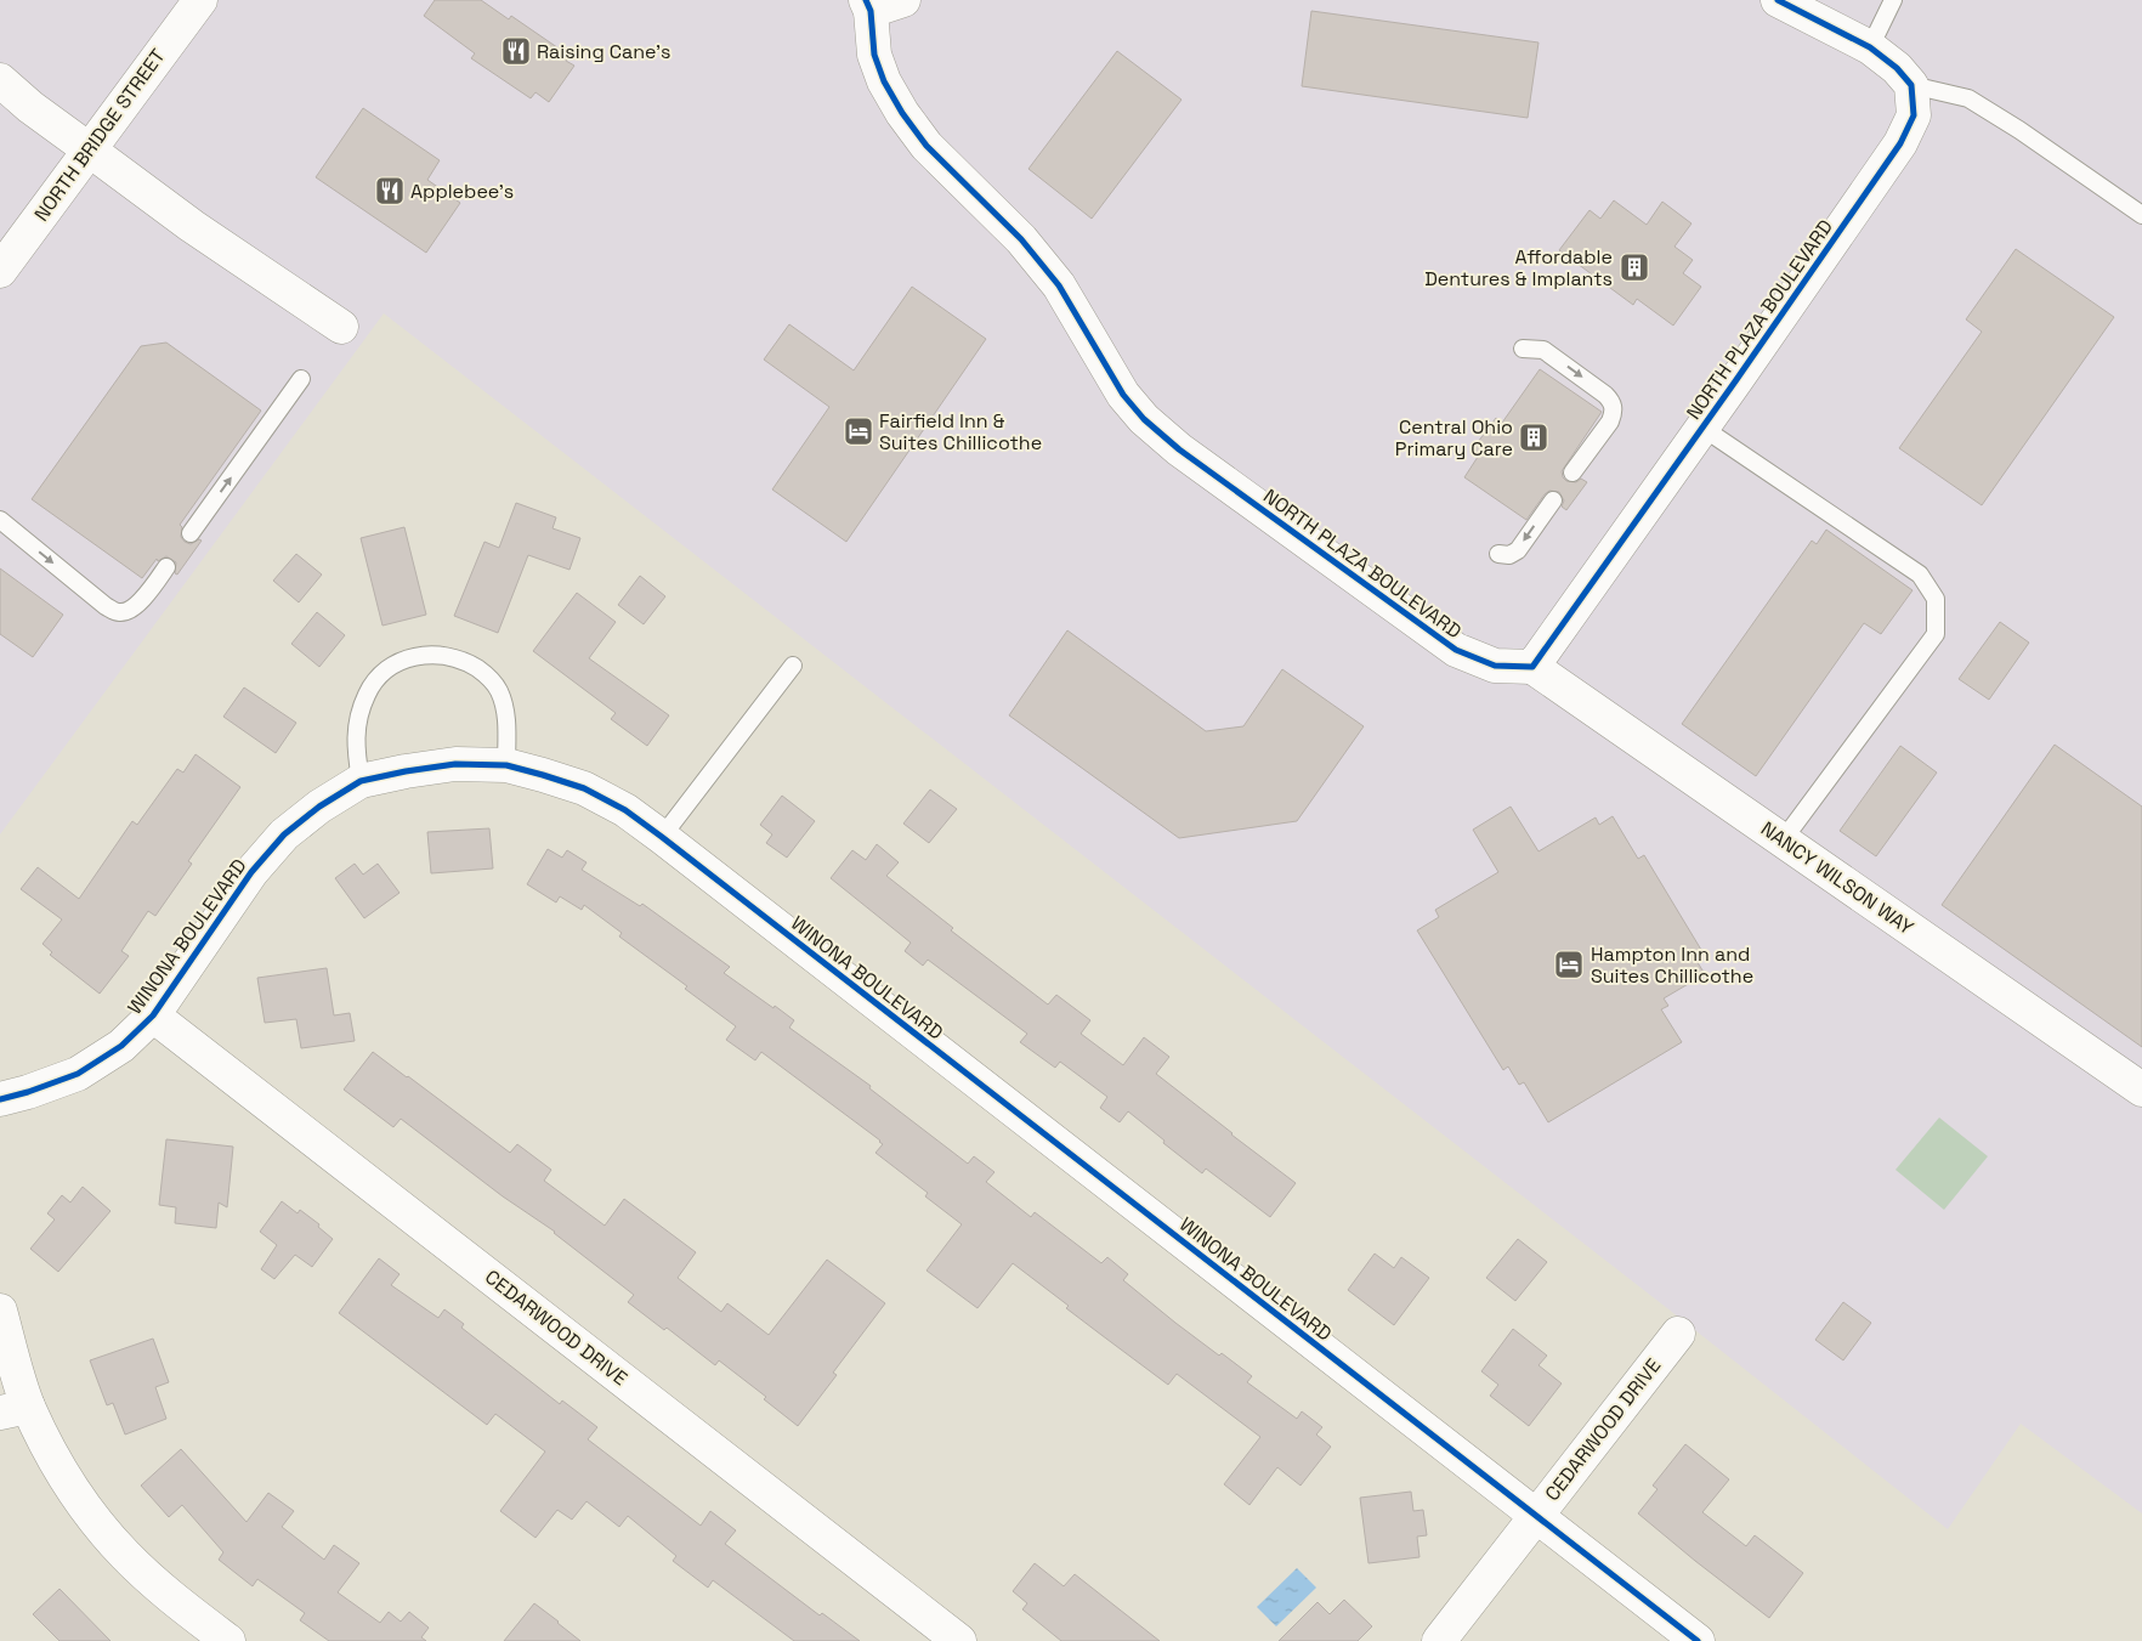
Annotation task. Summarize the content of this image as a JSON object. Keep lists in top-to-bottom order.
{
  "streets": {
    "street": [
      "NORTH BRIDGE STREET",
      "NORTH PLAZA BOULEVARD",
      "NANCY WILSON WAY",
      "WINONA BOULEVARD",
      "CEDARWOOD DRIVE"
    ]
  },
  "crossings": [
    ["NORTH PLAZA BOULEVARD", "NANCY WILSON WAY"],
    ["WINONA BOULEVARD", "CEDARWOOD DRIVE"]
  ],
  "places": {
    "restaurant": ["Raising Cane's", "Applebee's"],
    "building": ["Affordable Dentures & Implants", "Central Ohio Primary Care"],
    "hotel": ["Fairfield Inn & Suites Chillicothe", "Hampton Inn and Suites Chillicothe"]
  }
}
